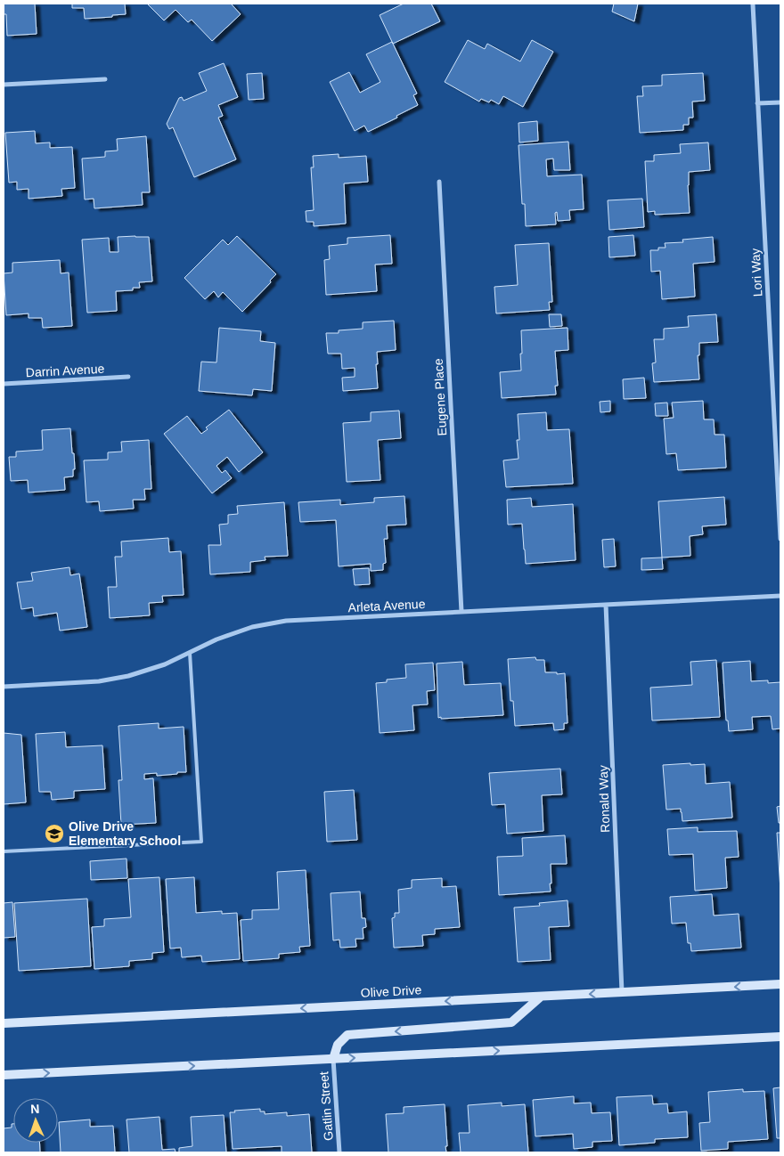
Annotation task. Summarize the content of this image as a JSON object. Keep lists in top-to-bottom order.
{
  "streets": {
    "main road": ["Olive Drive"],
    "street": [
      "Lori Way",
      "Darrin Avenue",
      "Eugene Place",
      "Arleta Avenue",
      "Ronald Way",
      "Gatlin Street"
    ]
  },
  "crossings": [
    ["Eugene Place", "Arleta Avenue"],
    ["Arleta Avenue", "Ronald Way"],
    ["Ronald Way", "Olive Drive"]
  ],
  "places": {
    "school or university": ["Olive Drive Elementary School"]
  },
  "north": "top"
}
